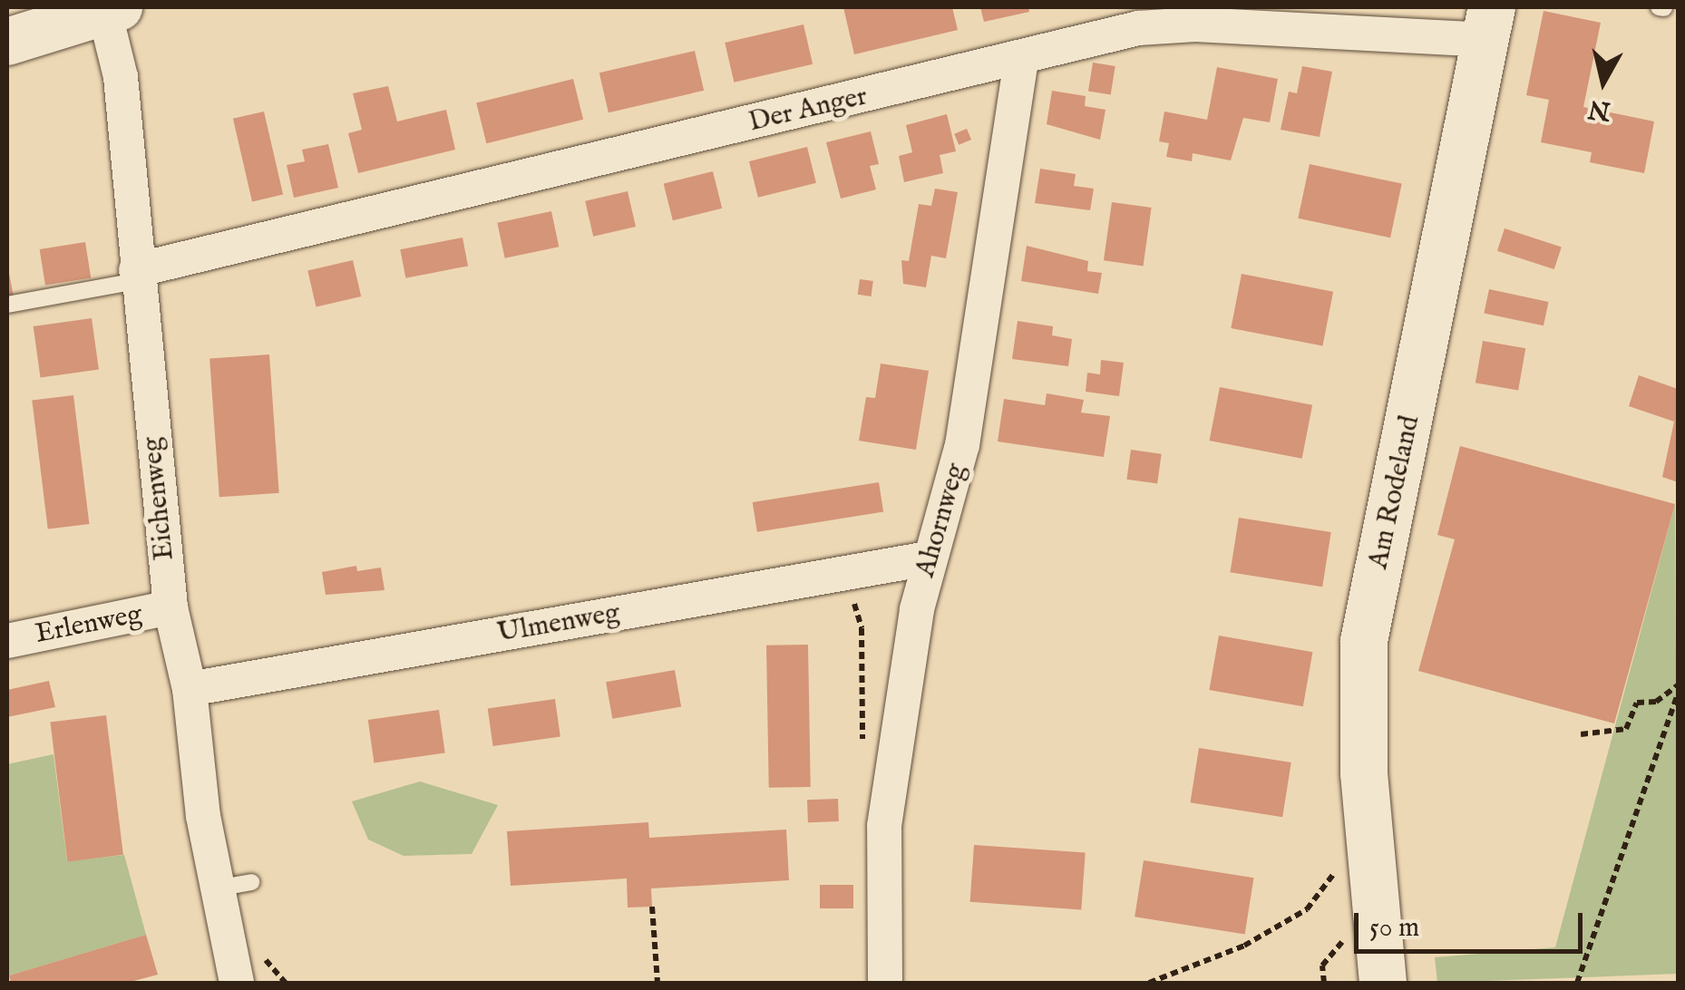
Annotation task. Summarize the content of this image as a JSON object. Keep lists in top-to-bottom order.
{
  "streets": {
    "street": [
      "Der Anger",
      "Am Rodeland",
      "Eichenweg",
      "Ahornweg",
      "Ulmenweg",
      "Erlenweg"
    ]
  },
  "crossings": [
    ["Der Anger", "Am Rodeland"],
    ["Der Anger", "Eichenweg"],
    ["Der Anger", "Ahornweg"],
    ["Eichenweg", "Ulmenweg"],
    ["Eichenweg", "Erlenweg"],
    ["Ahornweg", "Ulmenweg"]
  ],
  "scale_bar": "50 m",
  "north": "bottom"
}
